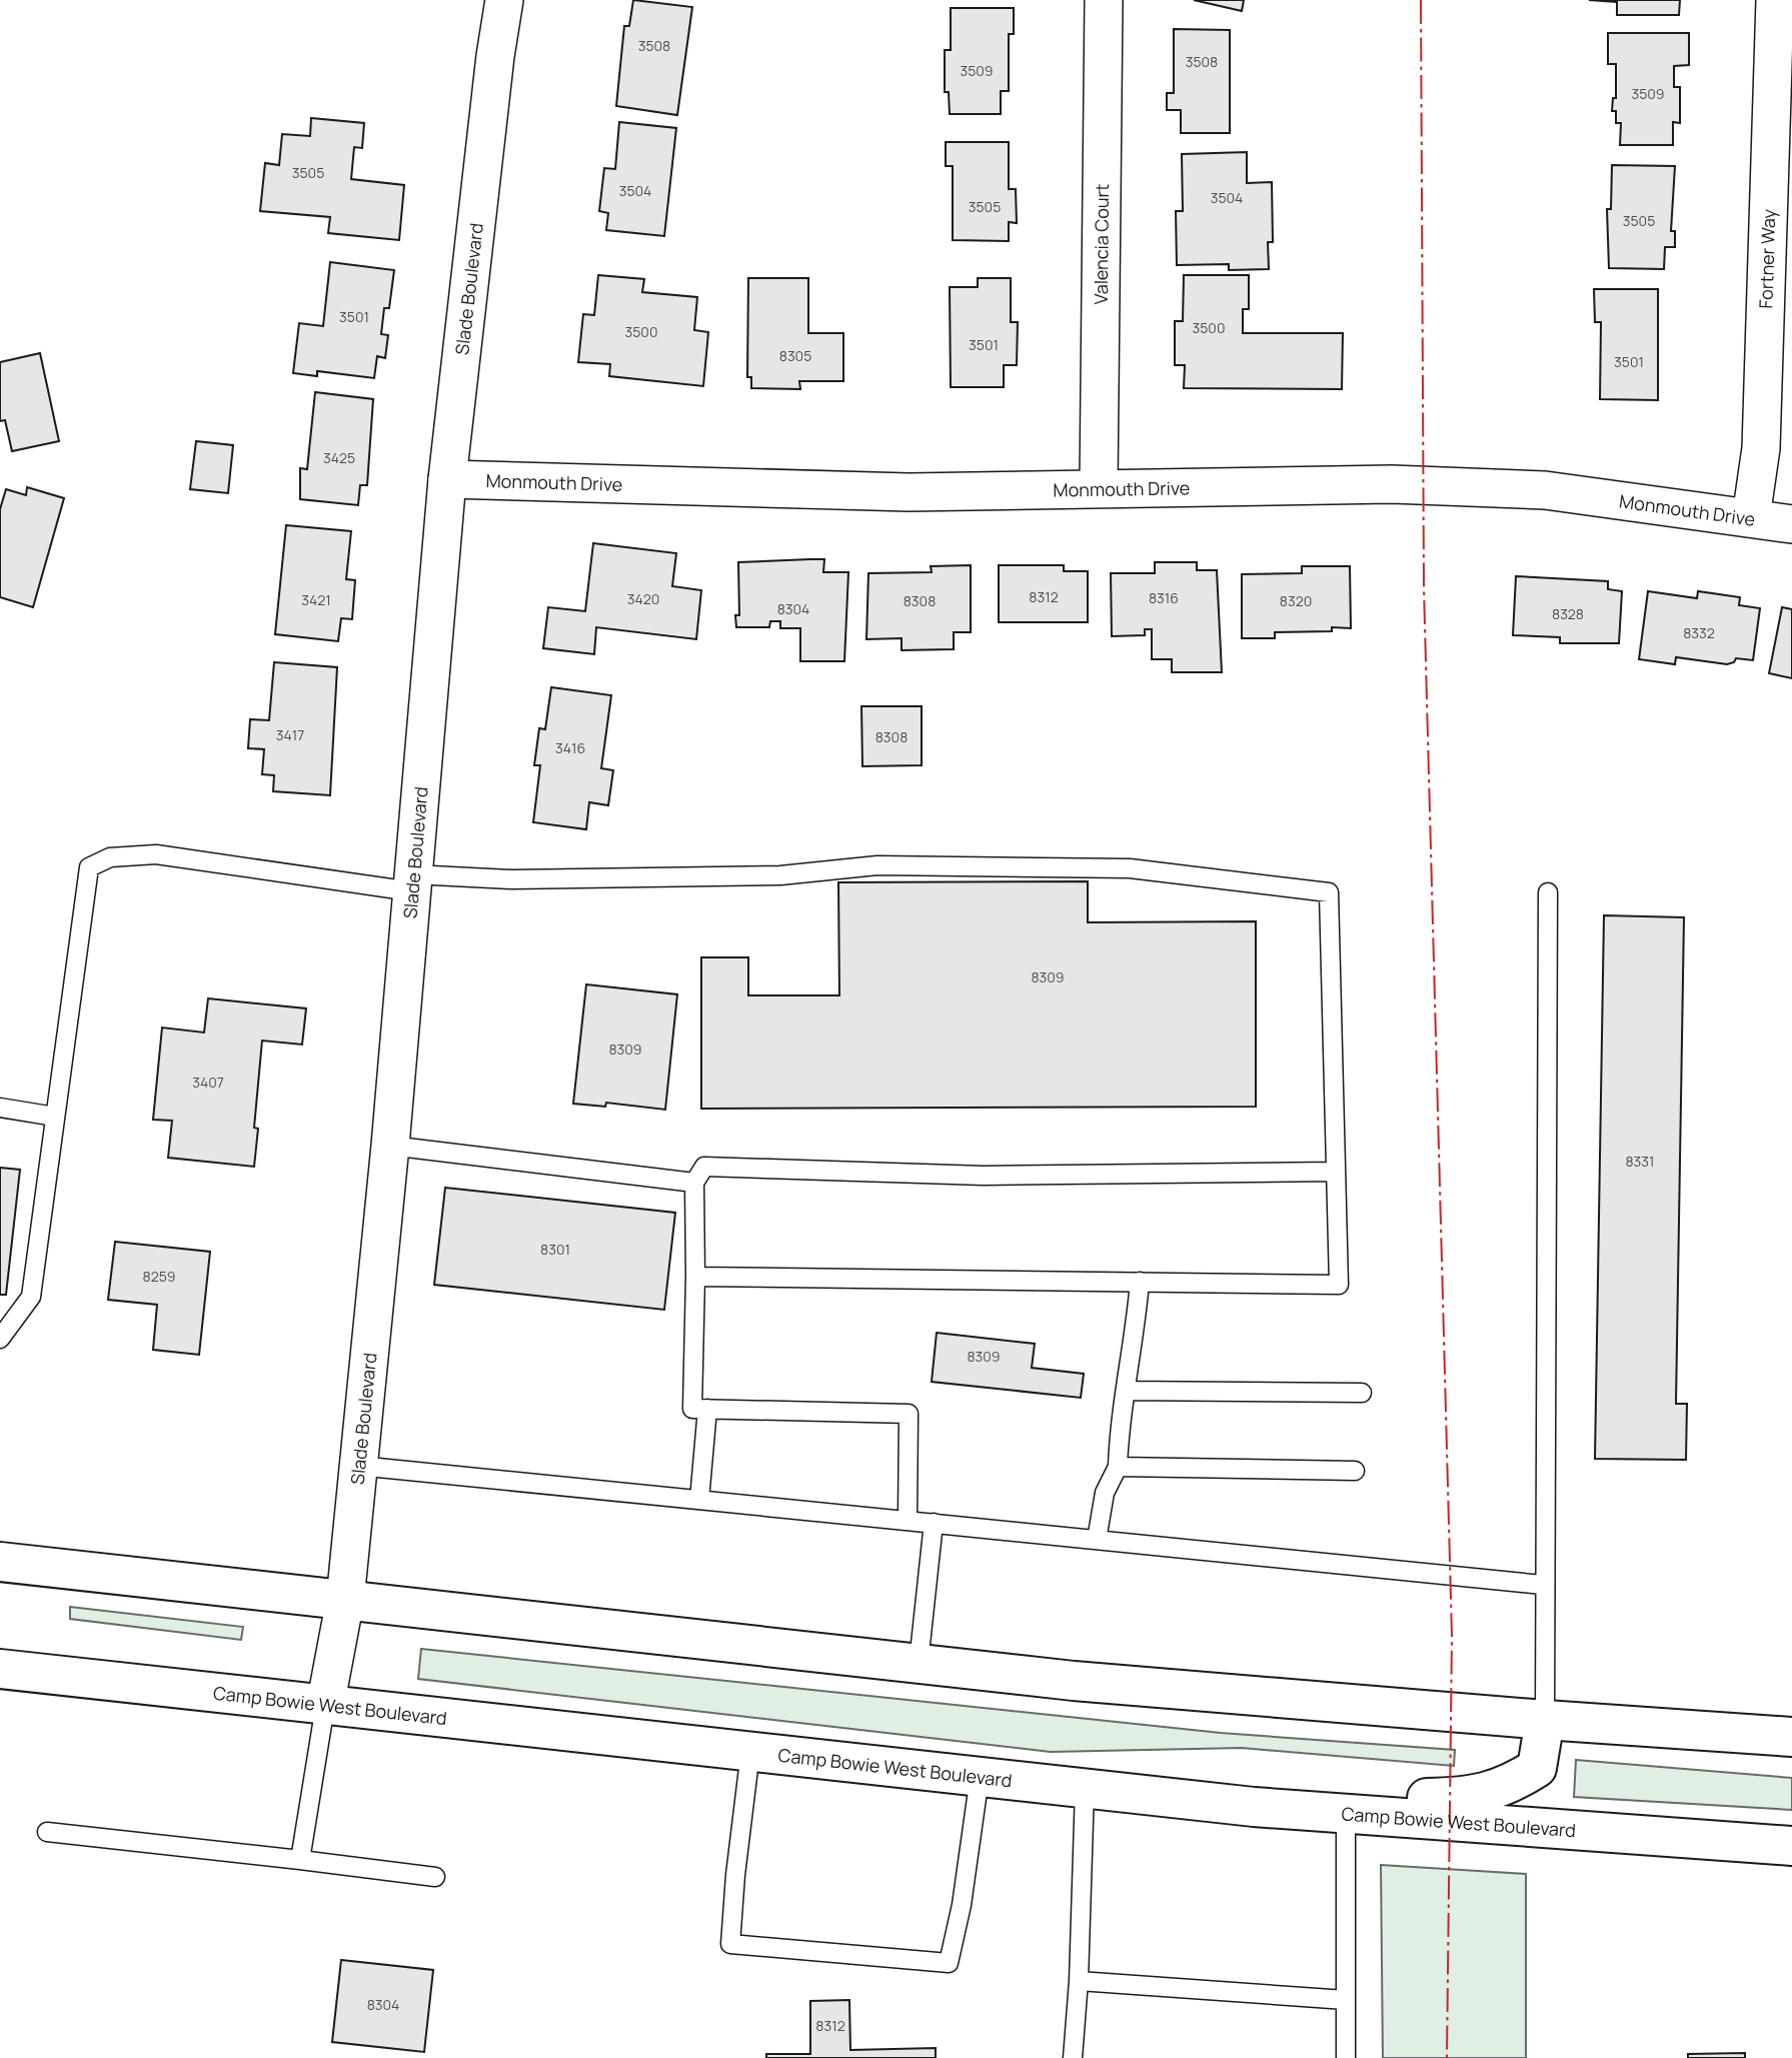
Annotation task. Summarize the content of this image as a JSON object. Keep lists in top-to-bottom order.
{
  "streets": {
    "main road": ["Camp Bowie West Boulevard"],
    "street": [
      "Valencia Court",
      "Fortner Way",
      "Slade Boulevard",
      "Monmouth Drive"
    ]
  },
  "crossings": [
    ["Valencia Court", "Monmouth Drive"],
    ["Fortner Way", "Monmouth Drive"],
    ["Slade Boulevard", "Monmouth Drive"],
    ["Slade Boulevard", "Camp Bowie West Boulevard"]
  ],
  "house_numbers": [
    "3508",
    "3508",
    "3509",
    "3509",
    "3505",
    "3504",
    "3504",
    "3505",
    "3505",
    "3501",
    "3500",
    "3500",
    "3501",
    "8305",
    "3501",
    "3425",
    "8312",
    "8316",
    "3420",
    "3421",
    "8308",
    "8320",
    "8304",
    "8328",
    "8332",
    "3417",
    "8308",
    "3416",
    "8309",
    "8309",
    "3407",
    "8331",
    "8301",
    "8259",
    "8309",
    "8304",
    "8312"
  ]
}
